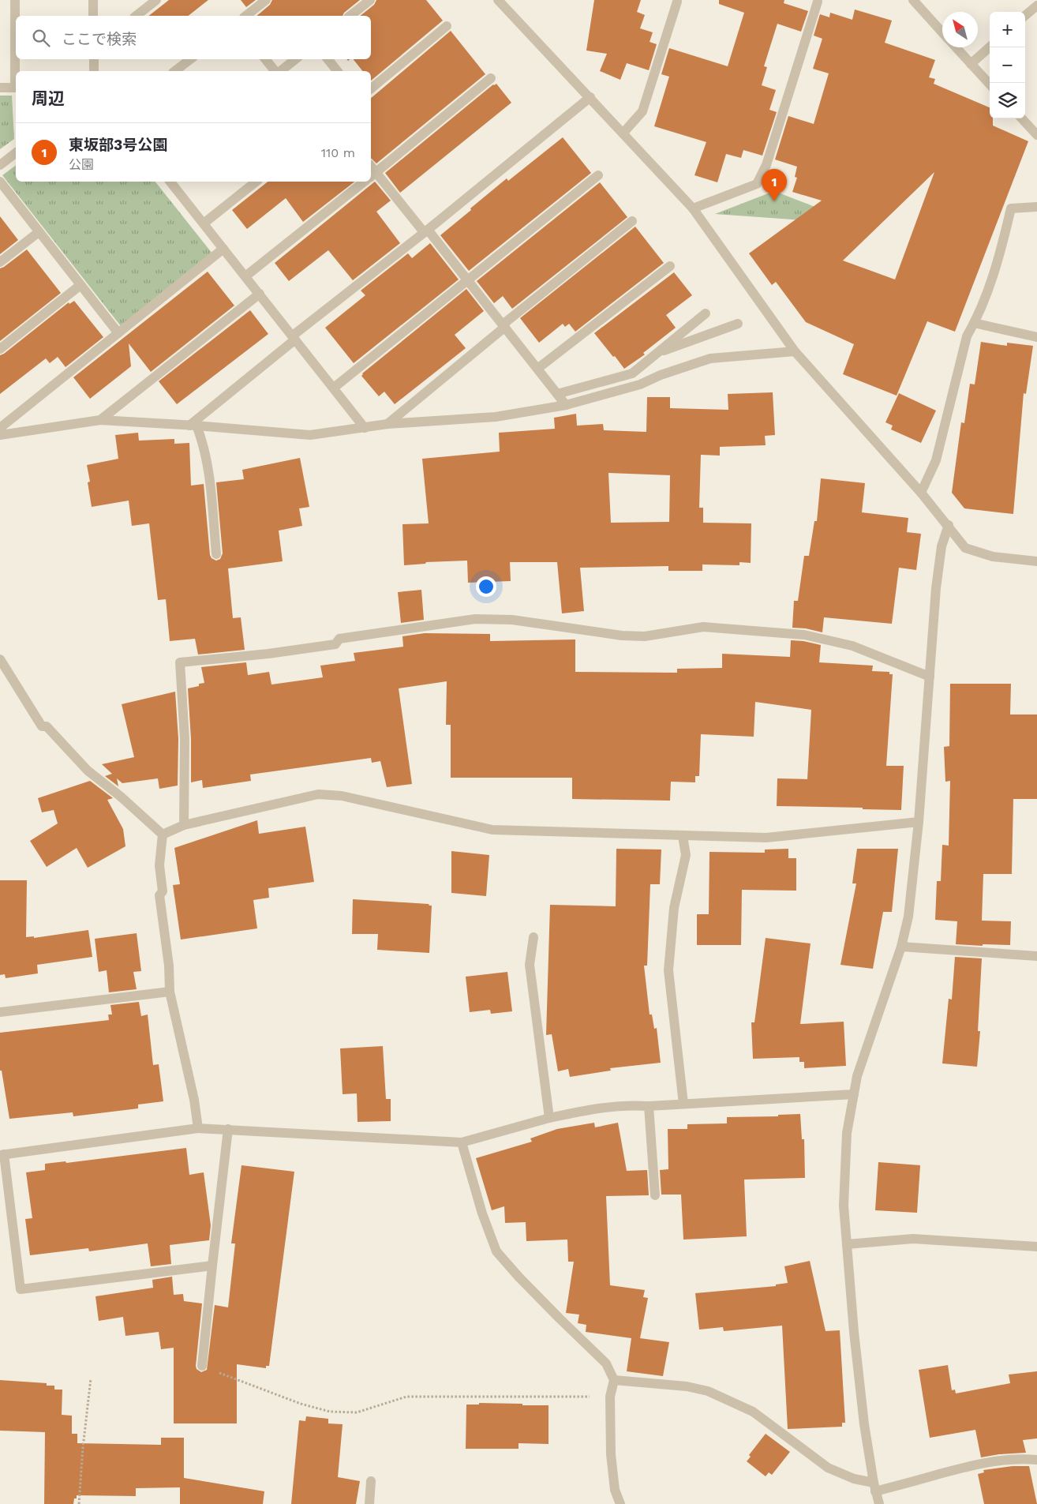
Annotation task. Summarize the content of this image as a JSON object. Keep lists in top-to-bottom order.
{
  "north": "top left",
  "page": {
    "map_buttons": ["+", "−"],
    "search": "ここで検索",
    "heading": "周辺",
    "list": [
      {
        "mark": "1",
        "name": "東坂部3号公園",
        "note": "公園",
        "value": "110 m"
      }
    ],
    "pins": "1"
  }
}
